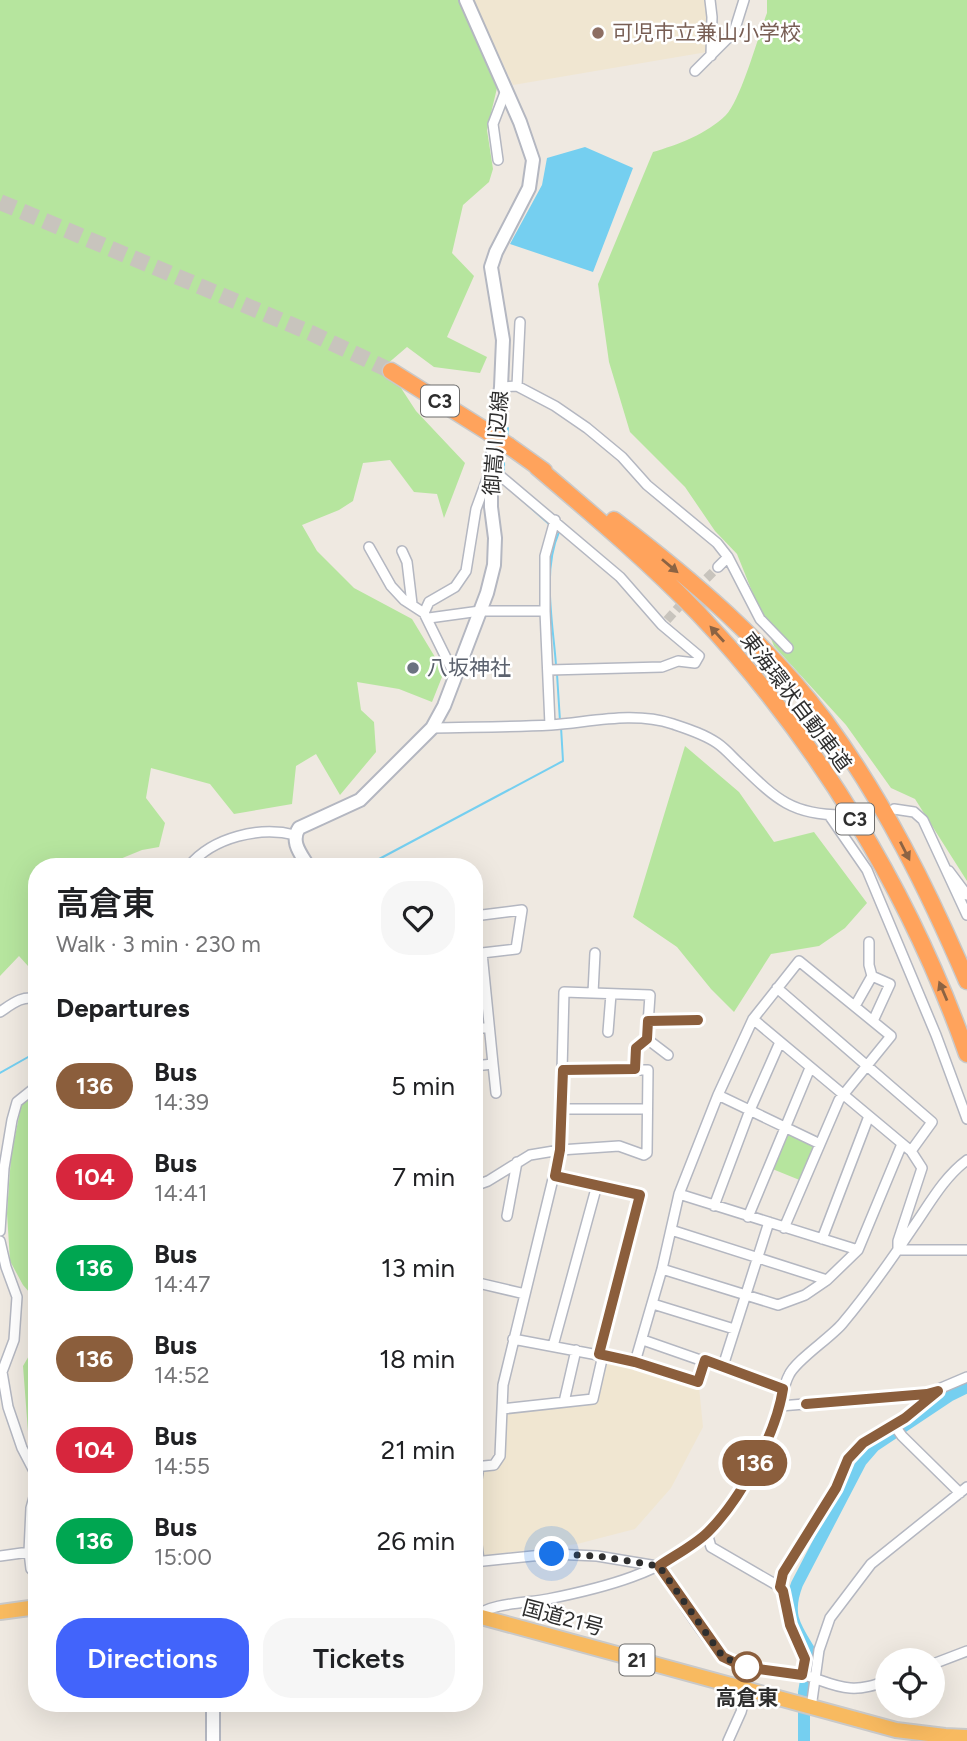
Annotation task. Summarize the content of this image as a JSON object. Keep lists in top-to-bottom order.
{
  "streets": {
    "highway": [
      "C3",
      "東海環状自動車道",
      "国道21号",
      "21"
    ],
    "main road": ["御嵩川辺線"]
  },
  "places": ["可児市立兼山小学校", "八坂神社", "高倉東"],
  "lines": ["bus line 136"],
  "page": {
    "on_map": "136",
    "heading": [
      ["高倉東", "Walk · 3 min · 230 m"],
      "Departures"
    ],
    "list": [
      {
        "mark": "136",
        "name": "Bus",
        "note": "14:39",
        "value": "5 min"
      },
      {
        "mark": "104",
        "name": "Bus",
        "note": "14:41",
        "value": "7 min"
      },
      {
        "mark": "136",
        "name": "Bus",
        "note": "14:47",
        "value": "13 min"
      },
      {
        "mark": "136",
        "name": "Bus",
        "note": "14:52",
        "value": "18 min"
      },
      {
        "mark": "104",
        "name": "Bus",
        "note": "14:55",
        "value": "21 min"
      },
      {
        "mark": "136",
        "name": "Bus",
        "note": "15:00",
        "value": "26 min"
      }
    ],
    "buttons": ["Directions", "Tickets"]
  }
}
